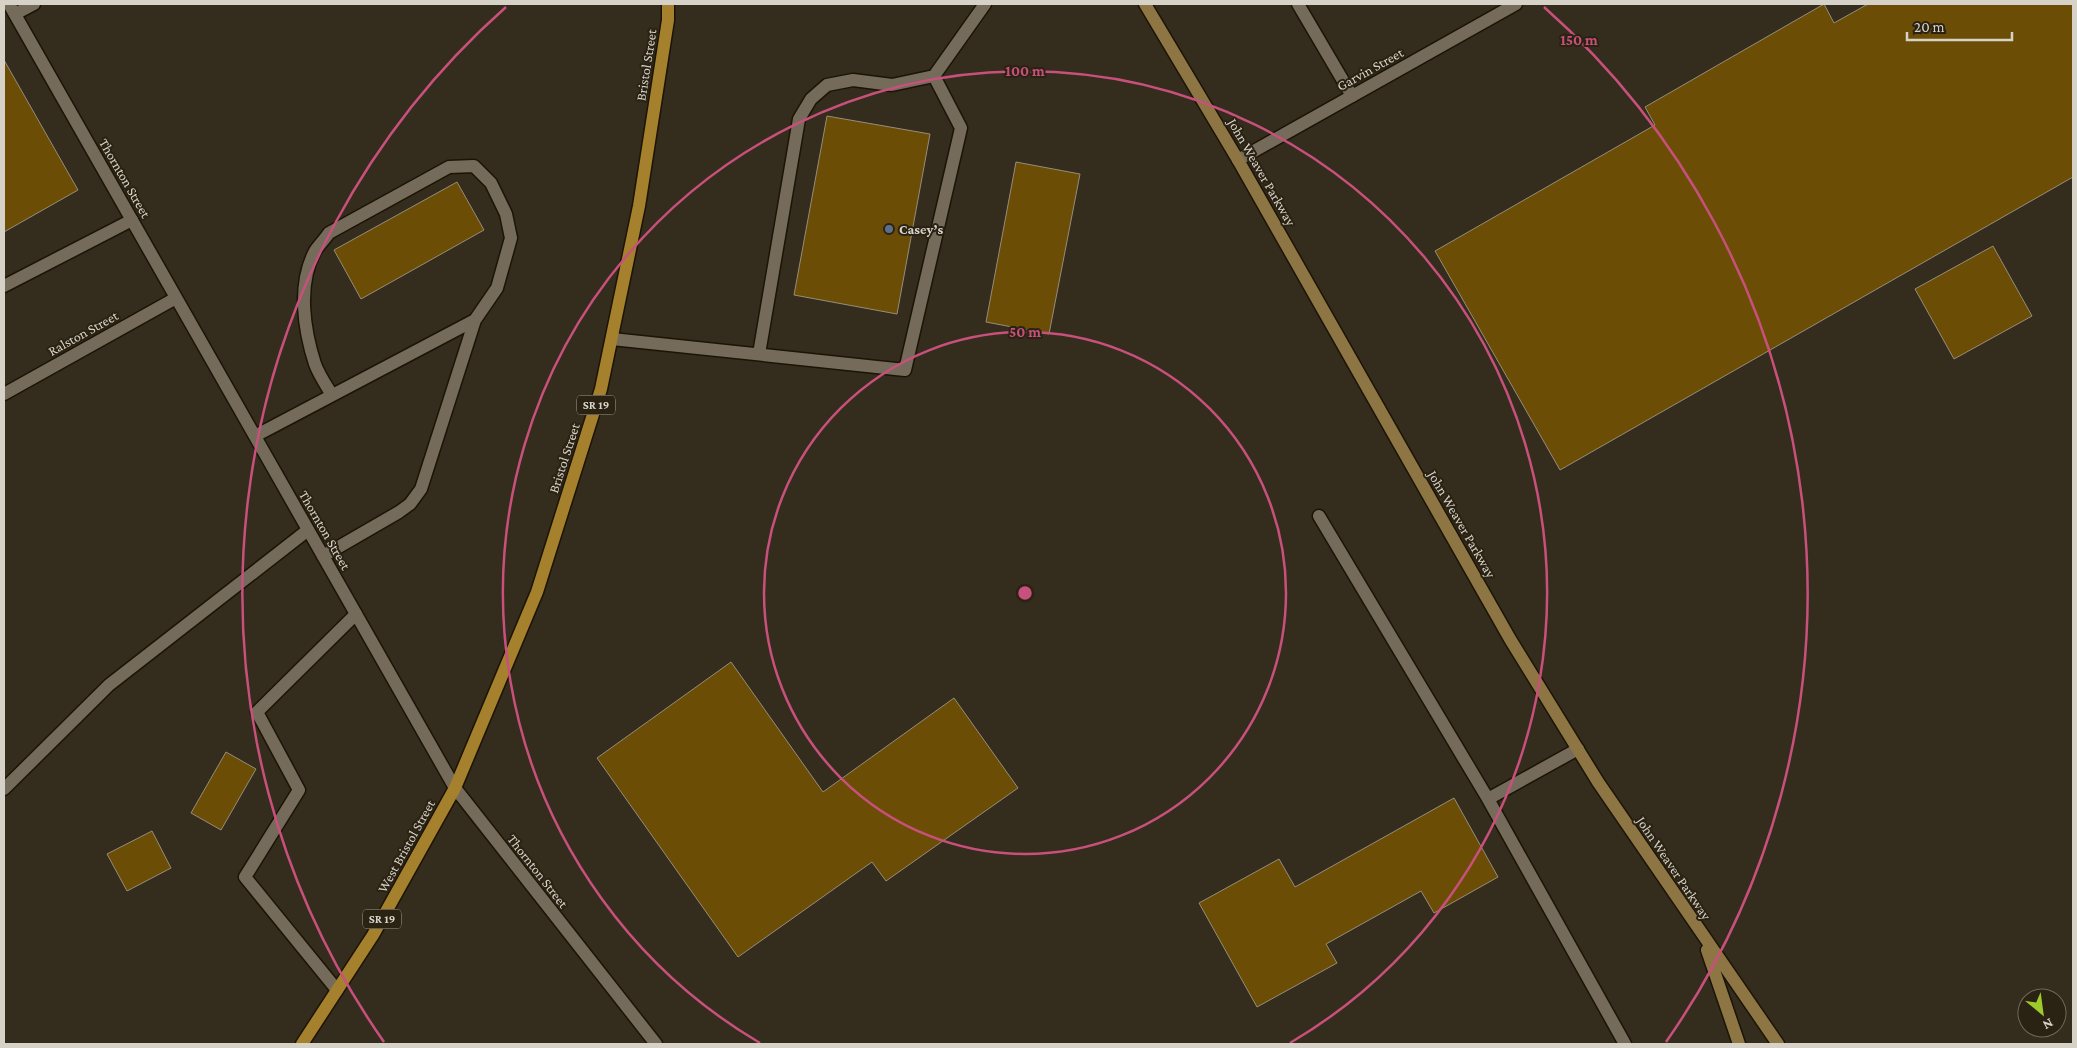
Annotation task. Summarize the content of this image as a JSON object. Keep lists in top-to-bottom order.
{
  "streets": {
    "main road": [
      "Bristol Street",
      "John Weaver Parkway",
      "SR 19",
      "West Bristol Street"
    ],
    "street": ["Garvin Street", "Thornton Street", "Ralston Street"]
  },
  "crossings": [
    ["Bristol Street", "Thornton Street"],
    ["Bristol Street", "West Bristol Street"],
    ["Garvin Street", "John Weaver Parkway"],
    ["Thornton Street", "Ralston Street"],
    ["Thornton Street", "West Bristol Street"]
  ],
  "places": ["Casey’s"],
  "scale_bar": "20 m",
  "north": "bottom right",
  "rings": ["150 m", "100 m", "50 m"]
}
